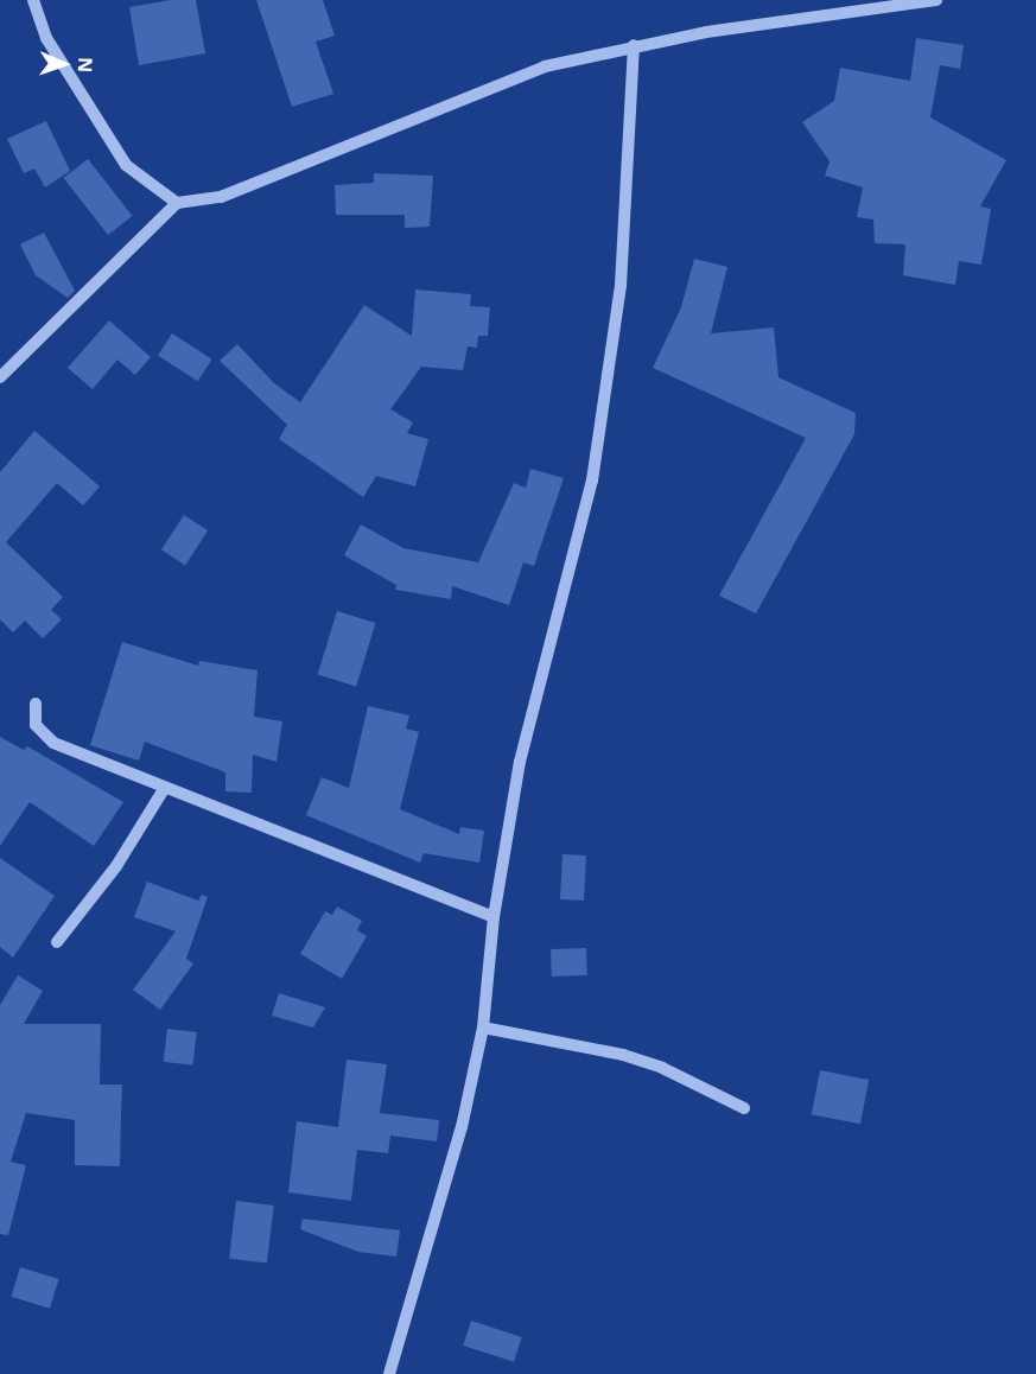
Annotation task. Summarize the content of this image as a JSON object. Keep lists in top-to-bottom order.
{
  "north": "right"
}
